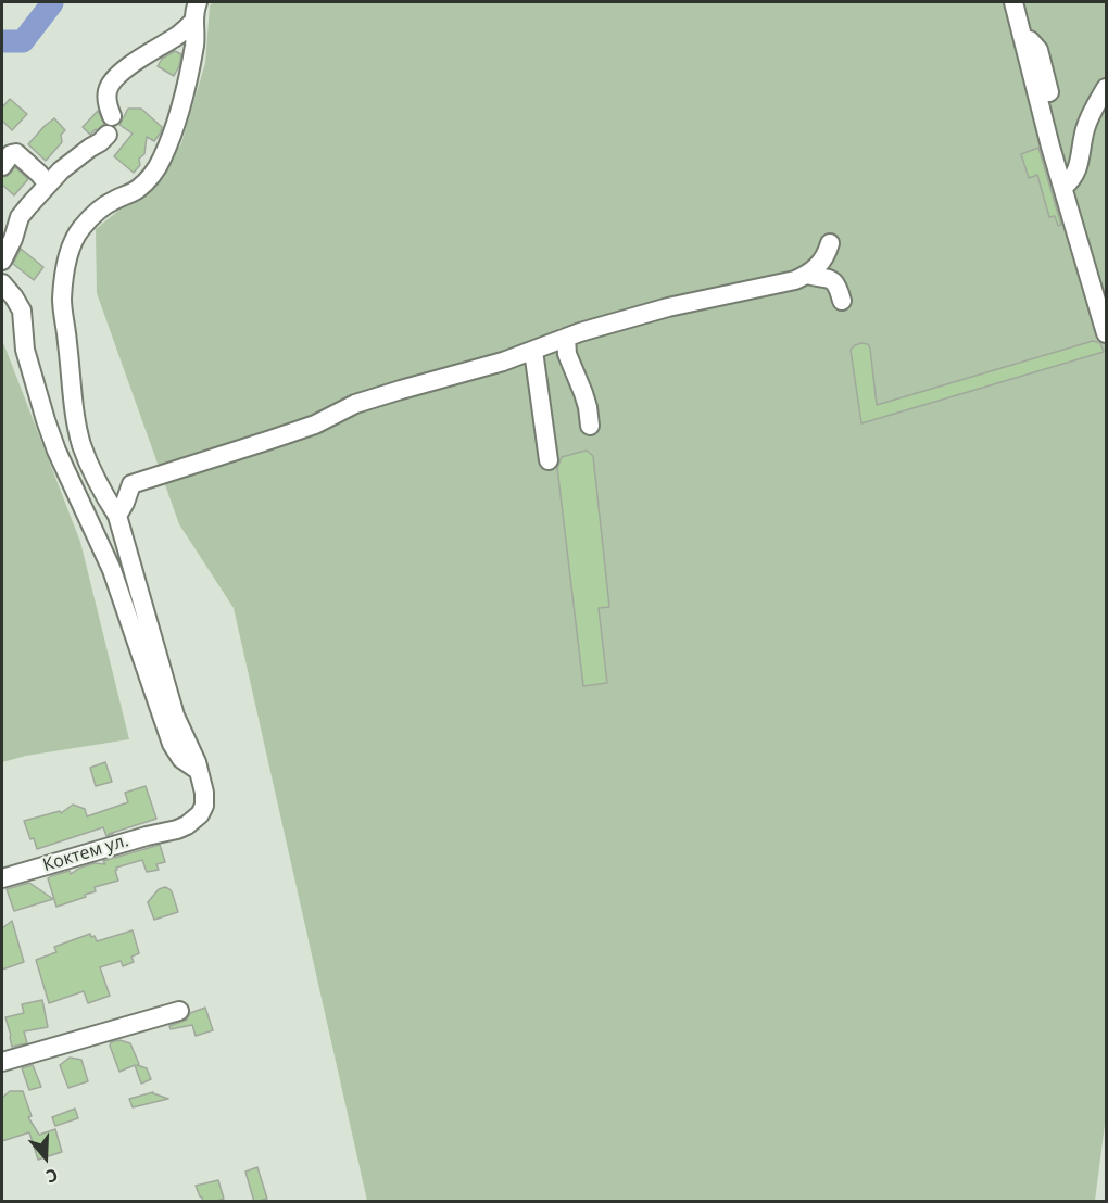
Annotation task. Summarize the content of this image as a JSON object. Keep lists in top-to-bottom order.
{
  "streets": {
    "street": ["Коктем ул."]
  },
  "north": "bottom"
}
